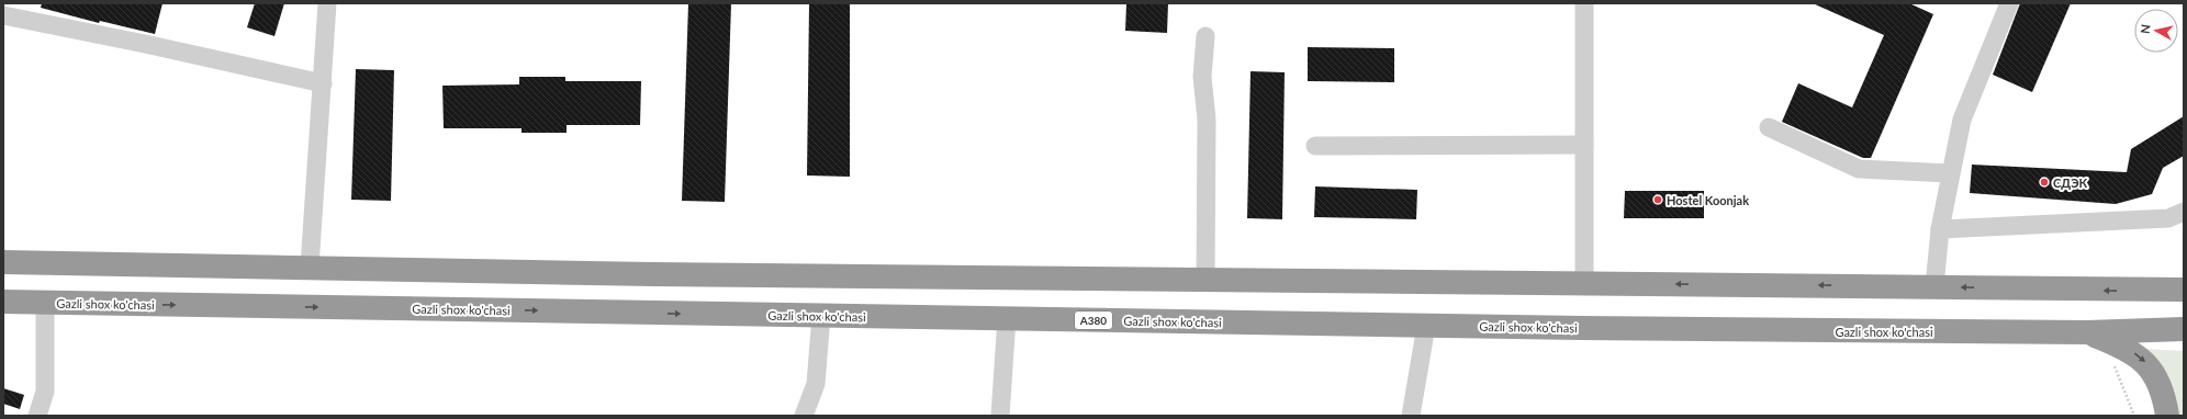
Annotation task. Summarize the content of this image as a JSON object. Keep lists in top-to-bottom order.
{
  "streets": {
    "highway": ["Gazli shox ko'chasi", "A380"]
  },
  "places": ["СДЭК", "Hostel Koonjak"],
  "north": "left"
}
